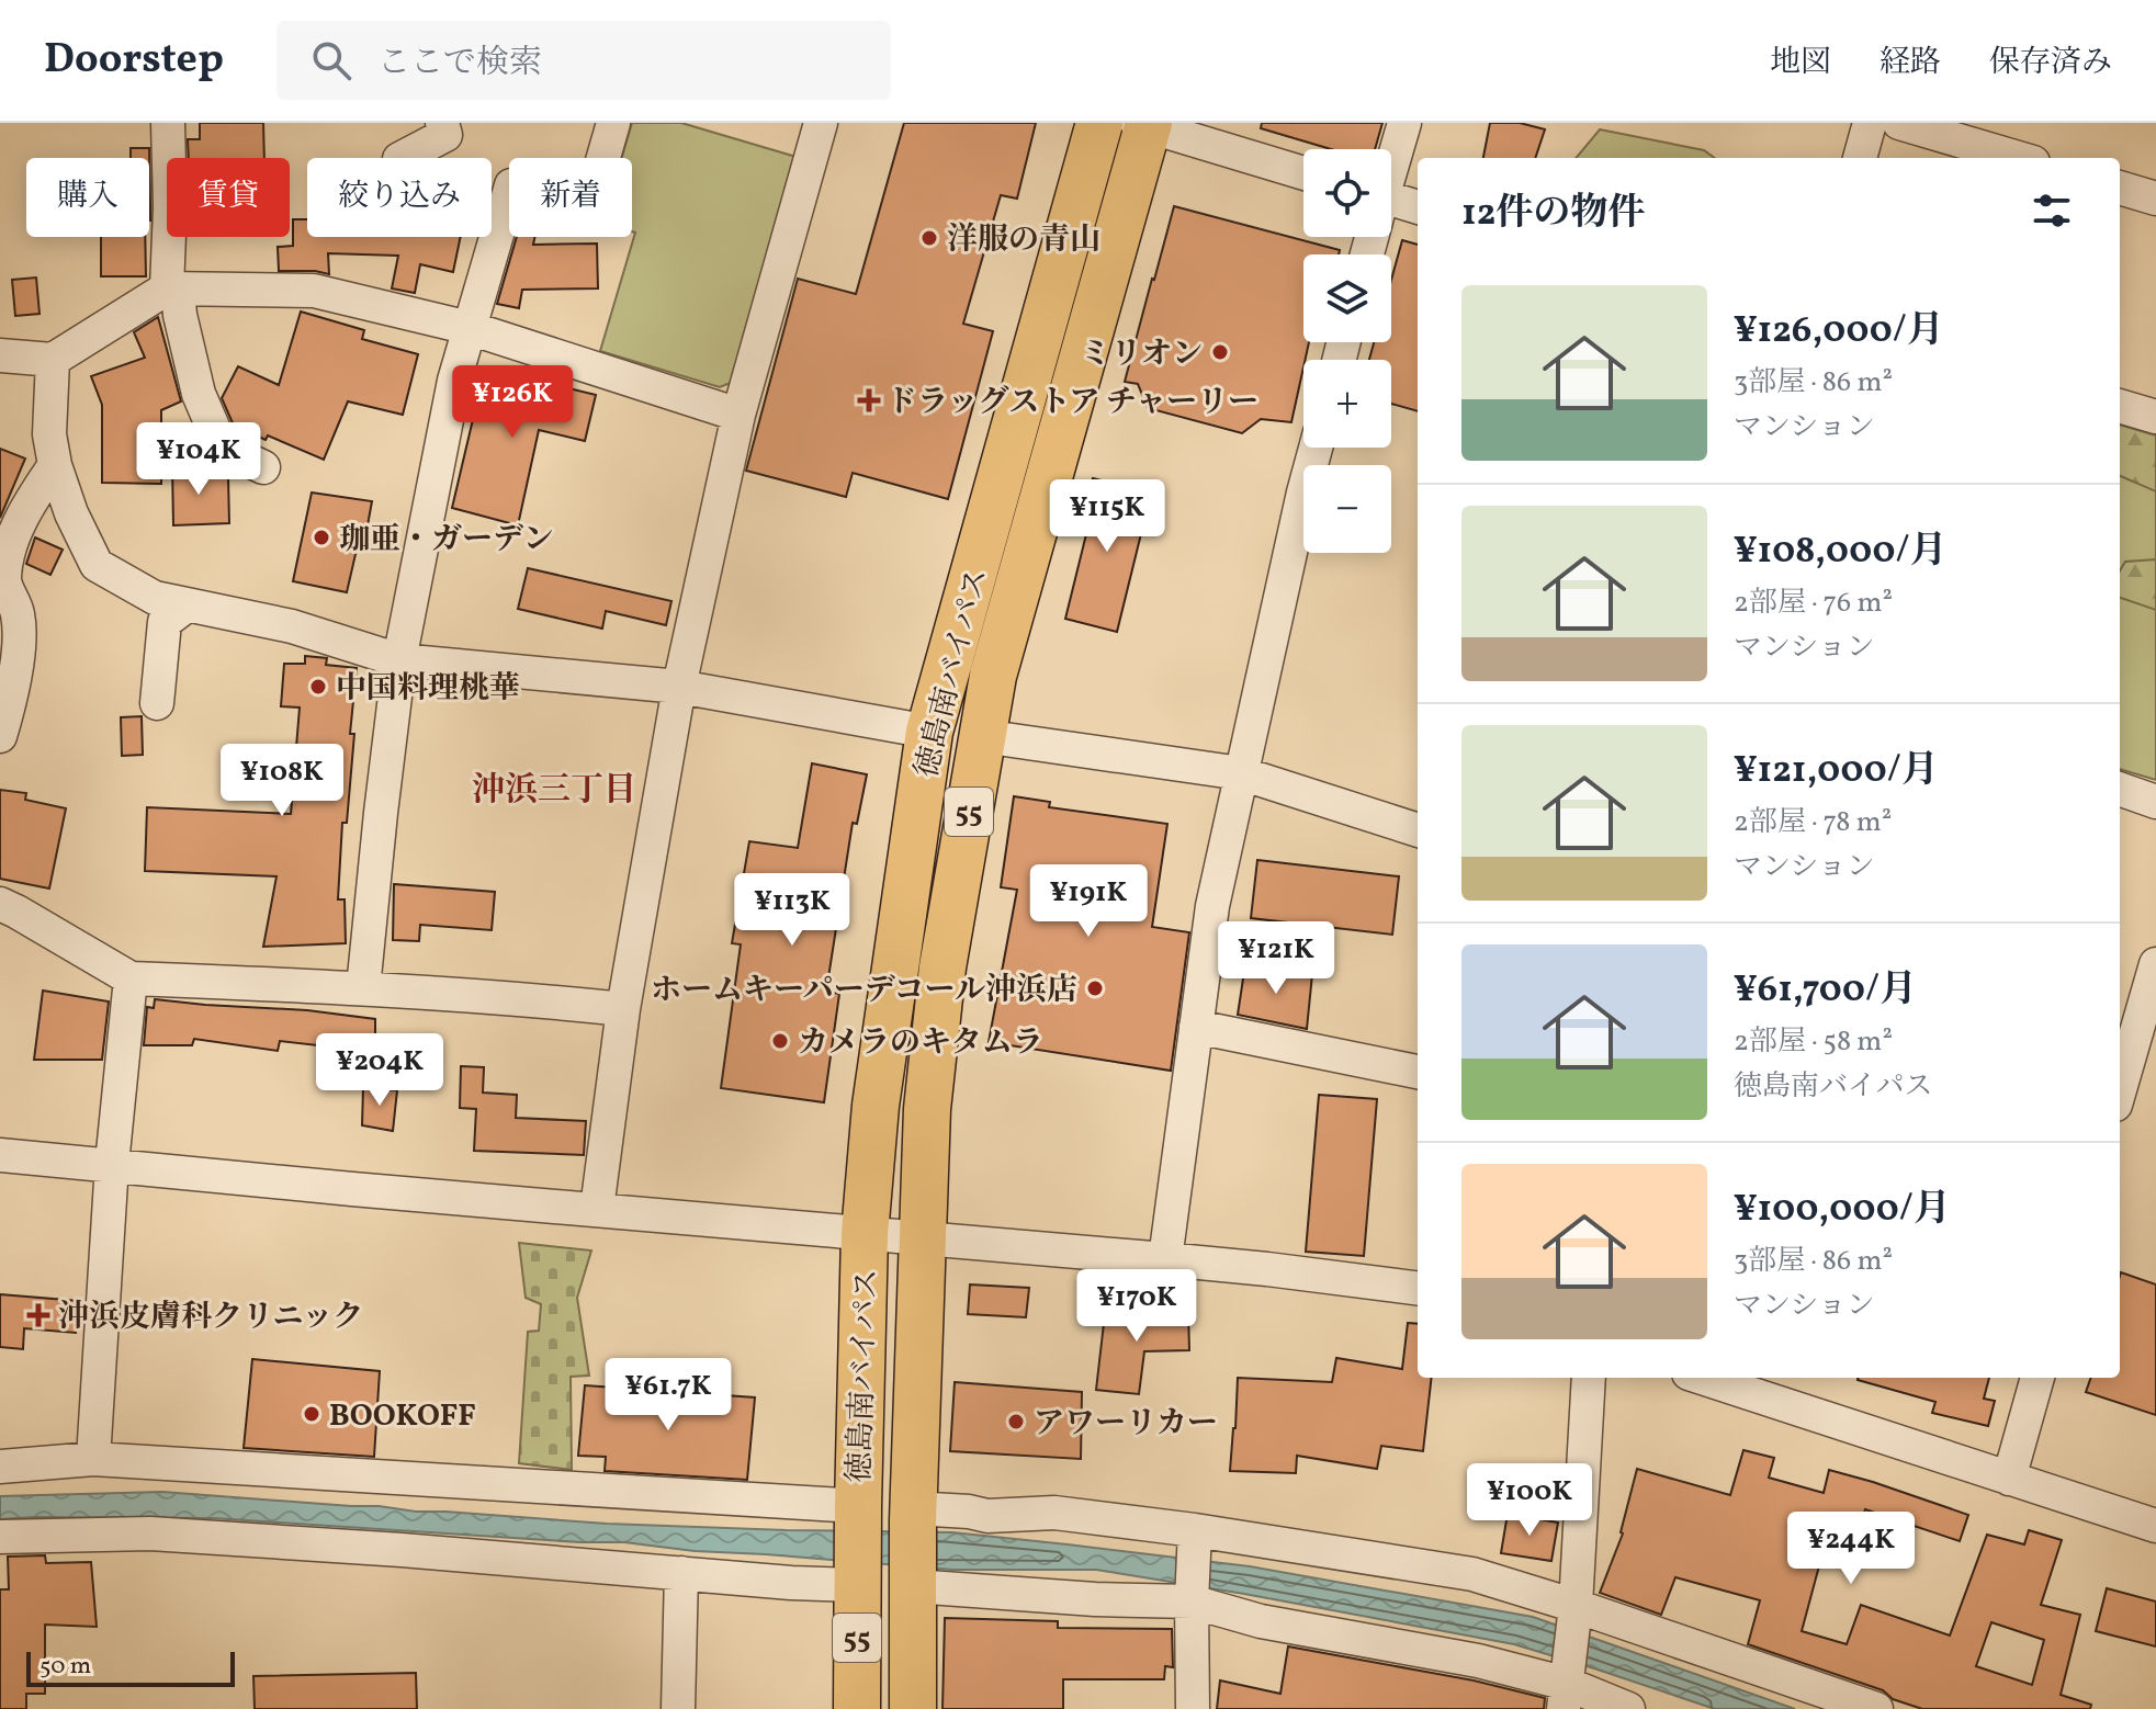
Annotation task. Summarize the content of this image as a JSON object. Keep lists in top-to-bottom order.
{
  "streets": {
    "highway": ["徳島南バイパス", "55"]
  },
  "districts": ["沖浜三丁目"],
  "places": {
    "other": [
      "洋服の青山",
      "ミリオン",
      "珈亜・ガーデン",
      "中国料理桃華",
      "ホームキーパーデコール沖浜店",
      "カメラのキタムラ",
      "BOOKOFF",
      "アワーリカー"
    ],
    "health": ["ドラッグストア チャーリー", "沖浜皮膚科クリニック"]
  },
  "scale_bar": "50 m",
  "page": {
    "header": "Doorstep",
    "search": "ここで検索",
    "nav": ["地図", "経路", "保存済み"],
    "map_buttons": ["+", "−"],
    "chip": [
      "購入",
      "賃貸",
      "絞り込み",
      "新着"
    ],
    "heading": "12件の物件",
    "list": [
      {
        "name": "¥126,000/月",
        "note": "3部屋 · 86 m² · マンション"
      },
      {
        "name": "¥108,000/月",
        "note": "2部屋 · 76 m² · マンション"
      },
      {
        "name": "¥121,000/月",
        "note": "2部屋 · 78 m² · マンション"
      },
      {
        "name": "¥61,700/月",
        "note": "2部屋 · 58 m² · 徳島南バイパス"
      },
      {
        "name": "¥100,000/月",
        "note": "3部屋 · 86 m² · マンション"
      }
    ],
    "price": [
      "¥126K",
      "¥104K",
      "¥115K",
      "¥108K",
      "¥191K",
      "¥113K",
      "¥121K",
      "¥204K",
      "¥170K",
      "¥61.7K",
      "¥100K",
      "¥244K"
    ],
    "scale": "50 m"
  }
}
